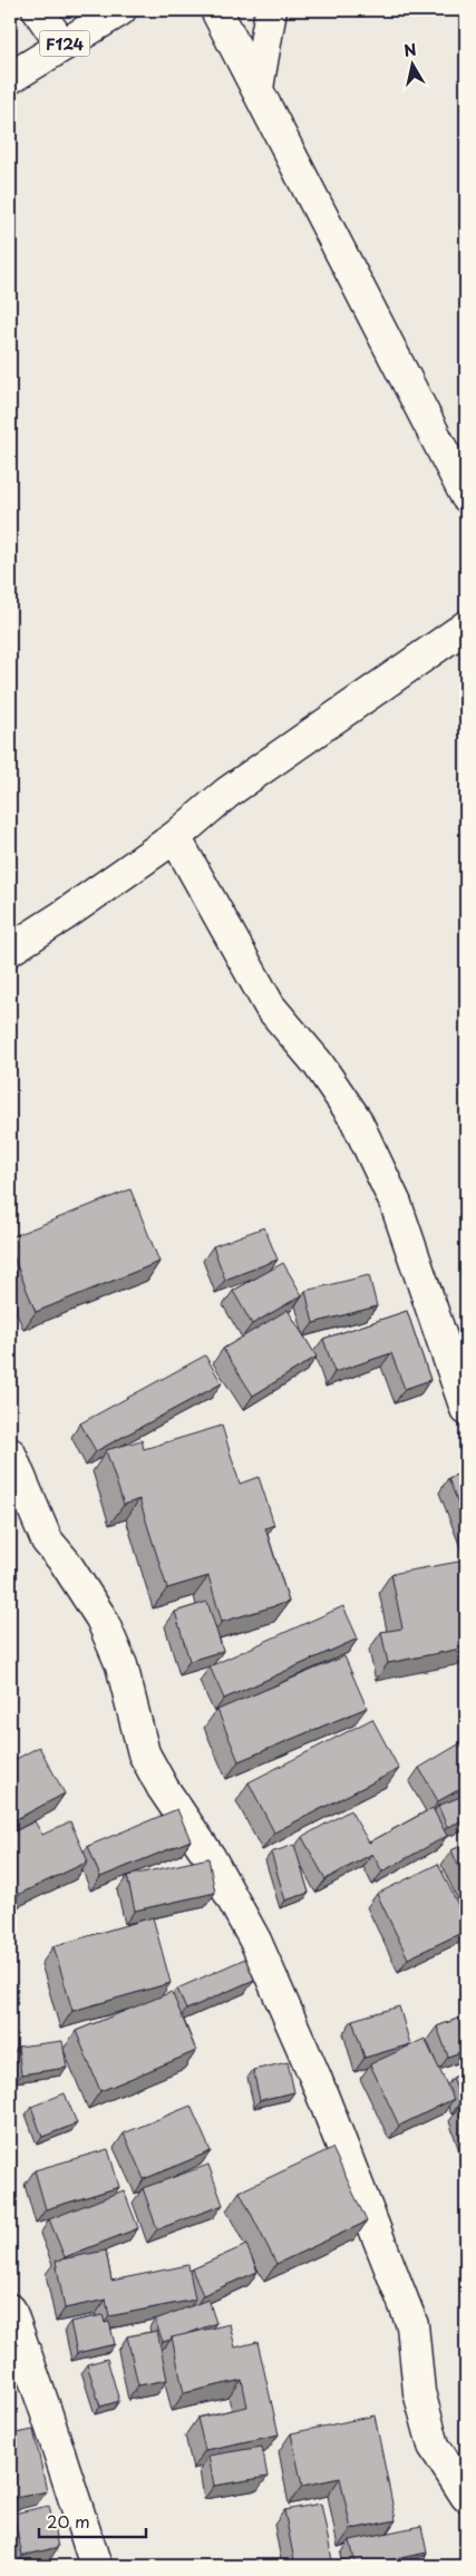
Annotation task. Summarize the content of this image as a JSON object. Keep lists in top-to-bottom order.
{
  "streets": {
    "street": ["F124"]
  },
  "scale_bar": "20 m",
  "north": "top"
}
